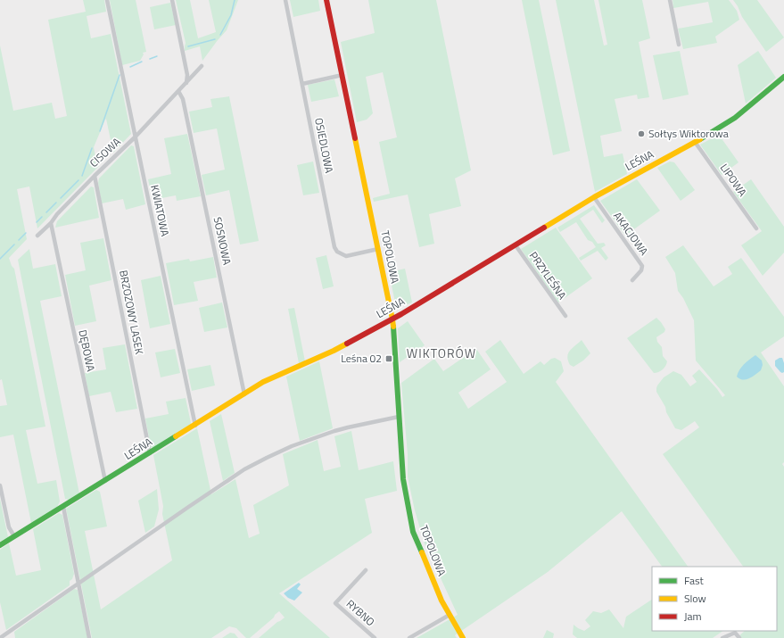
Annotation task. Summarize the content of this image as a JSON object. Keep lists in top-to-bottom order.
{
  "streets": {
    "street": [
      "OSIEDLOWA",
      "CISOWA",
      "LEŚNA",
      "LIPOWA",
      "KWIATOWA",
      "AKACJOWA",
      "SOSNOWA",
      "TOPOLOWA",
      "PRZYLEŚNA",
      "BRZOZOWY LASEK",
      "DĘBOWA",
      "RYBNO"
    ]
  },
  "crossings": [
    ["OSIEDLOWA", "TOPOLOWA"],
    ["CISOWA", "KWIATOWA"],
    ["CISOWA", "SOSNOWA"],
    ["CISOWA", "BRZOZOWY LASEK"],
    ["CISOWA", "DĘBOWA"],
    ["LEŚNA", "LIPOWA"],
    ["LEŚNA", "KWIATOWA"],
    ["LEŚNA", "AKACJOWA"],
    ["LEŚNA", "SOSNOWA"],
    ["LEŚNA", "TOPOLOWA"],
    ["LEŚNA", "PRZYLEŚNA"],
    ["LEŚNA", "BRZOZOWY LASEK"],
    ["LEŚNA", "DĘBOWA"]
  ],
  "districts": ["WIKTORÓW"],
  "places": {
    "other": ["Sołtys Wiktorowa"],
    "transit": ["Leśna 02"]
  },
  "legend": ["Fast", "Slow", "Jam"]
}
